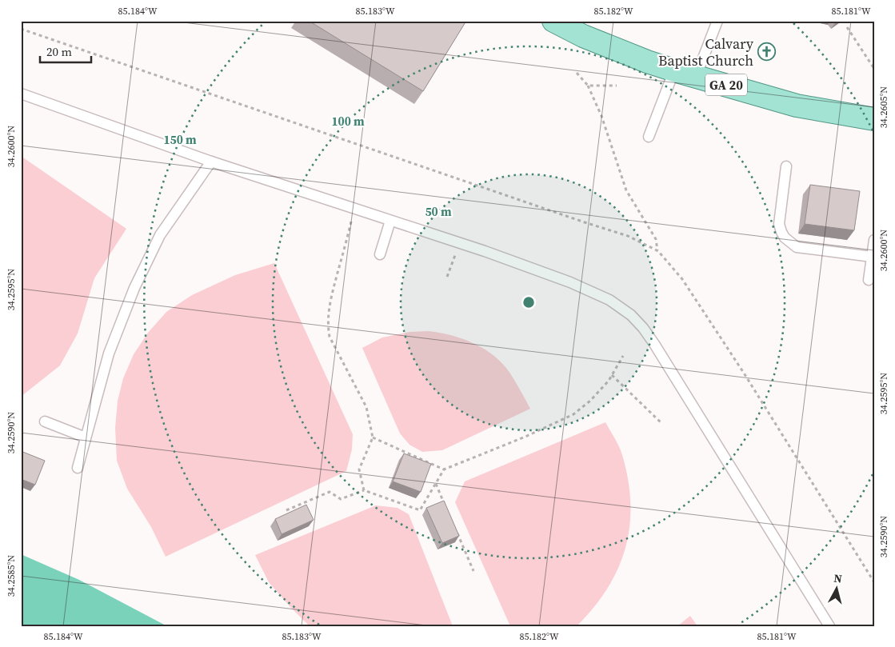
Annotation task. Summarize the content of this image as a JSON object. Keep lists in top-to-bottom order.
{
  "streets": {
    "main road": ["GA 20"]
  },
  "places": {
    "church": ["Calvary Baptist Church"]
  },
  "scale_bar": "20 m",
  "north": "top",
  "coordinates": [
    "85.184°W",
    "85.183°W",
    "85.182°W",
    "85.181°W",
    "34.2605°N",
    "34.2600°N",
    "34.2595°N",
    "34.2590°N",
    "34.2585°N"
  ],
  "rings": ["100 m", "150 m", "50 m"]
}
